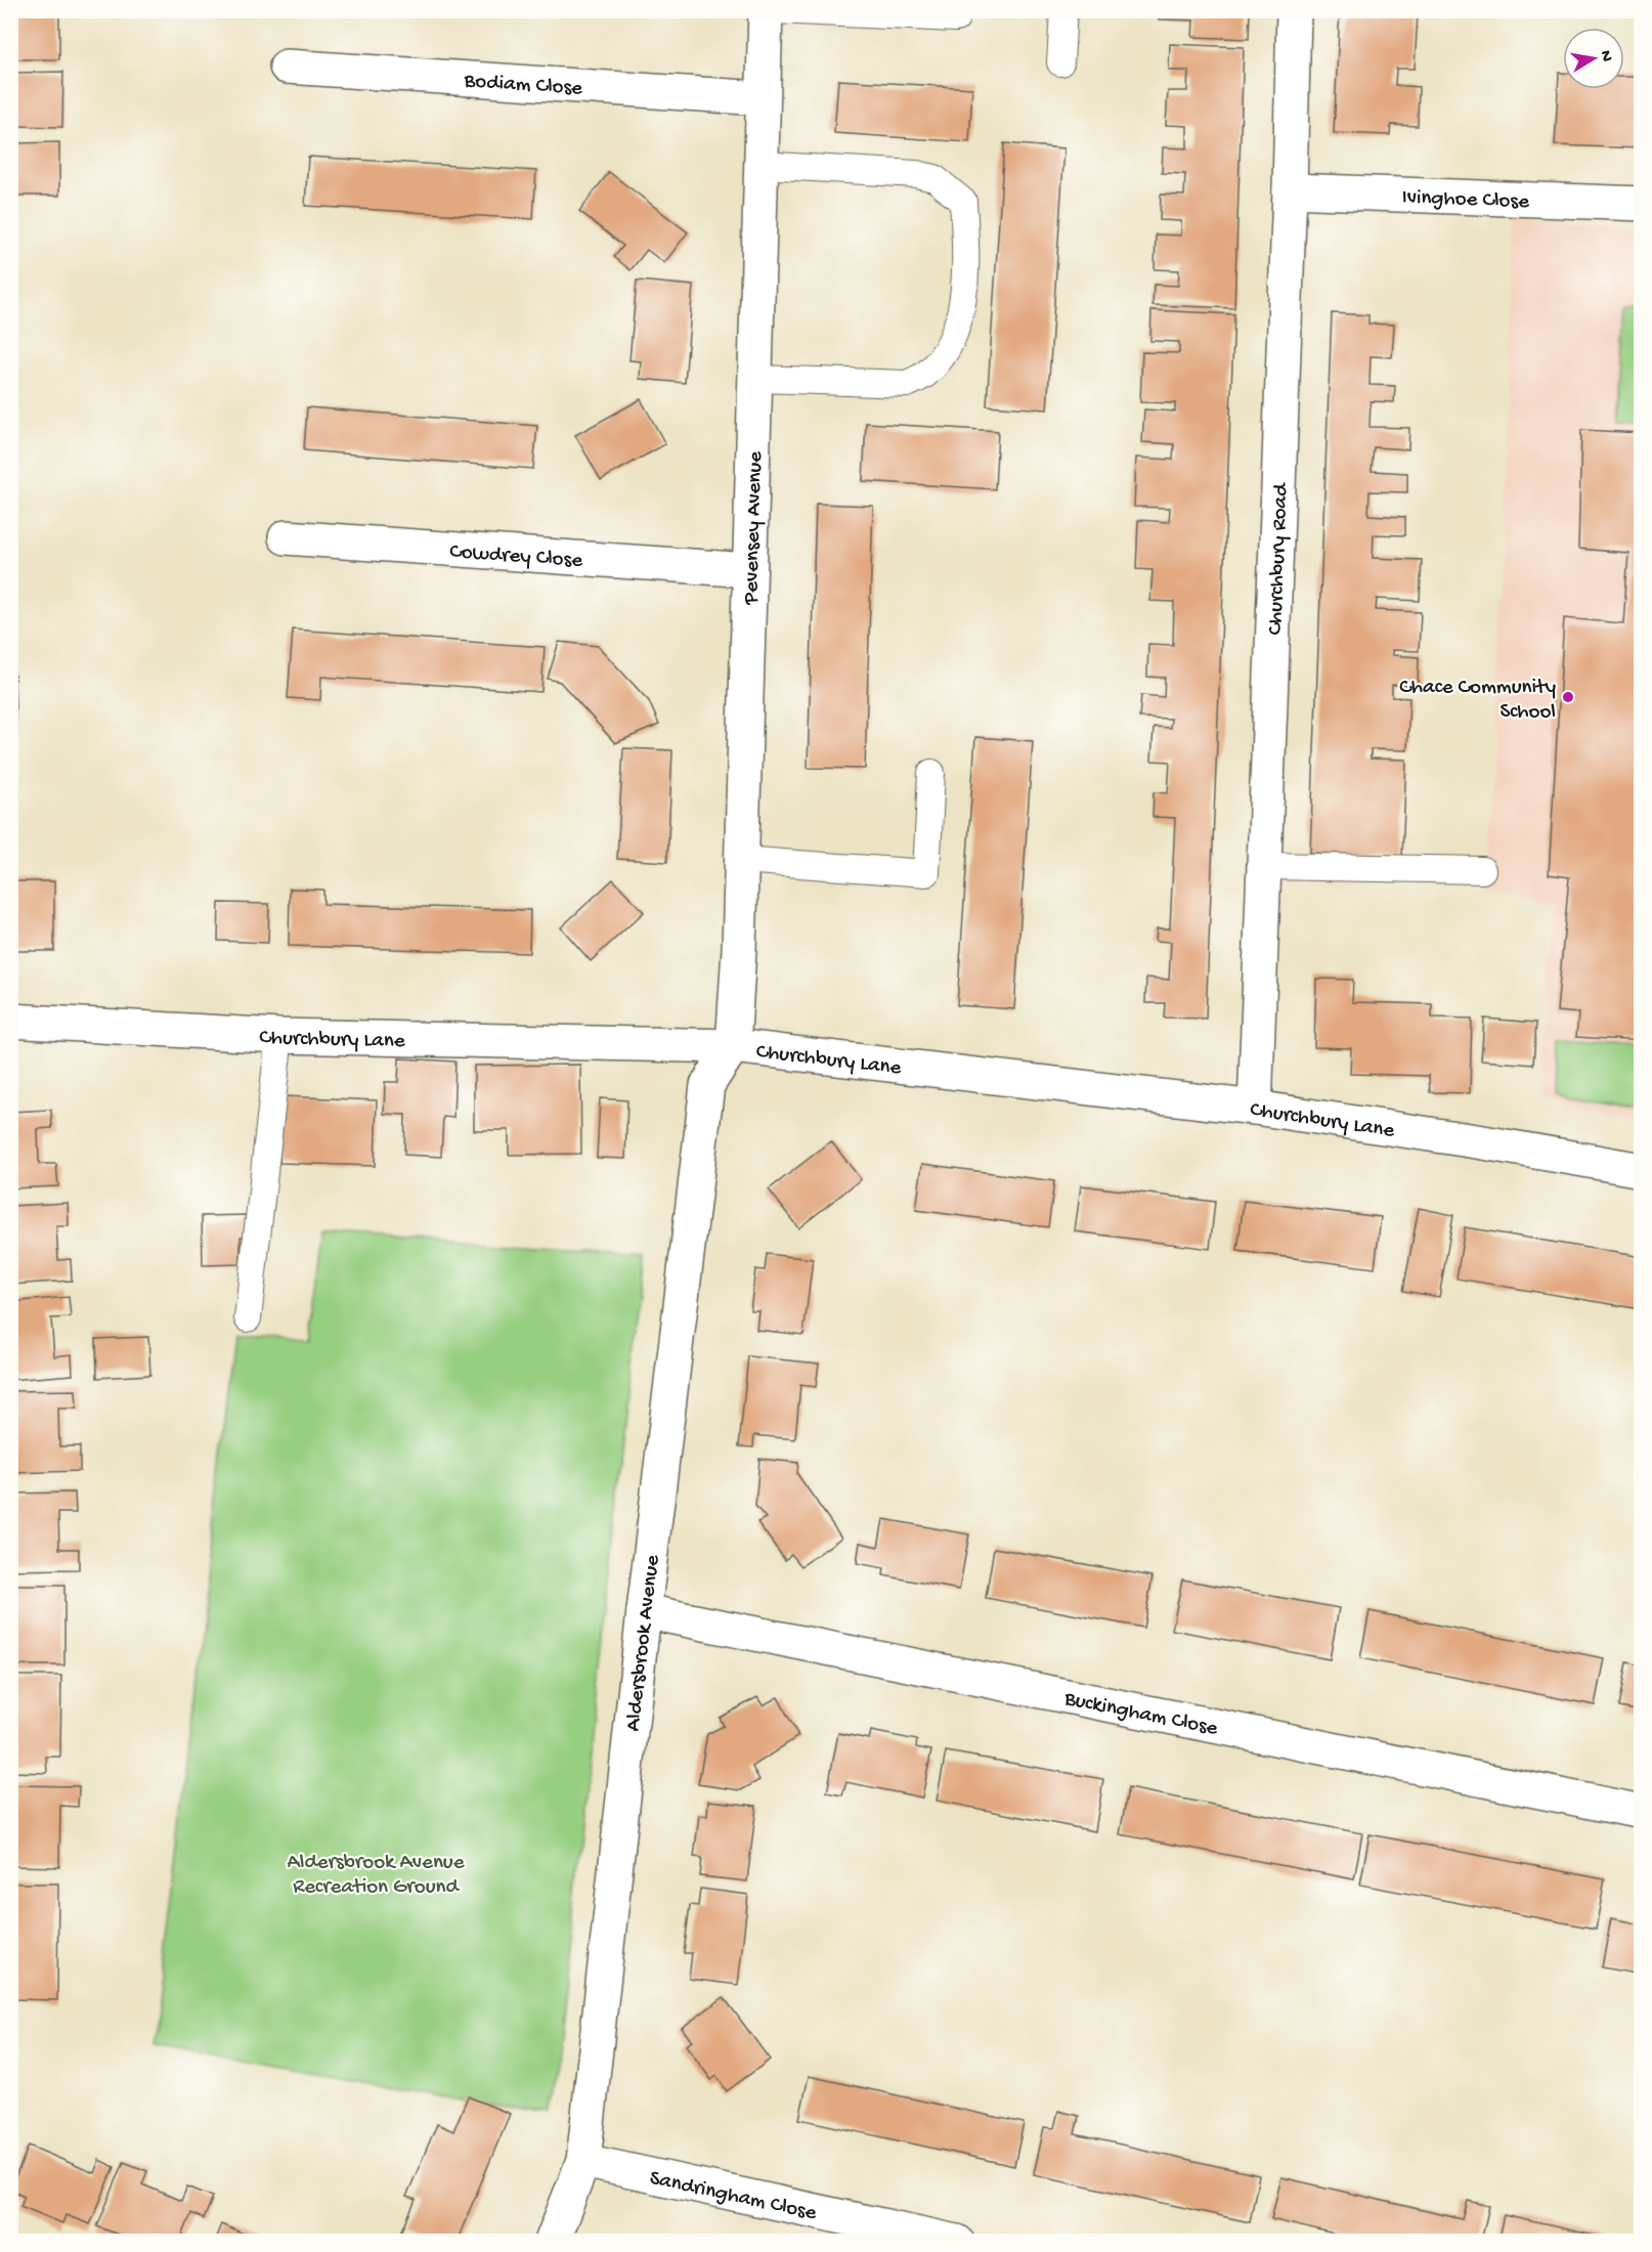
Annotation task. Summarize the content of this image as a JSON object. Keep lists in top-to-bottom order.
{
  "streets": {
    "street": [
      "Bodiam Close",
      "Ivinghoe Close",
      "Pevensey Avenue",
      "Cowdrey Close",
      "Churchbury Road",
      "Churchbury Lane",
      "Aldersbrook Avenue",
      "Buckingham Close",
      "Sandringham Close"
    ]
  },
  "crossings": [
    ["Bodiam Close", "Pevensey Avenue"],
    ["Ivinghoe Close", "Churchbury Road"],
    ["Pevensey Avenue", "Cowdrey Close"],
    ["Pevensey Avenue", "Churchbury Lane"],
    ["Pevensey Avenue", "Aldersbrook Avenue"],
    ["Churchbury Road", "Churchbury Lane"],
    ["Churchbury Lane", "Aldersbrook Avenue"],
    ["Aldersbrook Avenue", "Buckingham Close"],
    ["Aldersbrook Avenue", "Sandringham Close"]
  ],
  "parks": ["Aldersbrook Avenue Recreation Ground"],
  "places": ["Chace Community School"],
  "north": "right"
}
